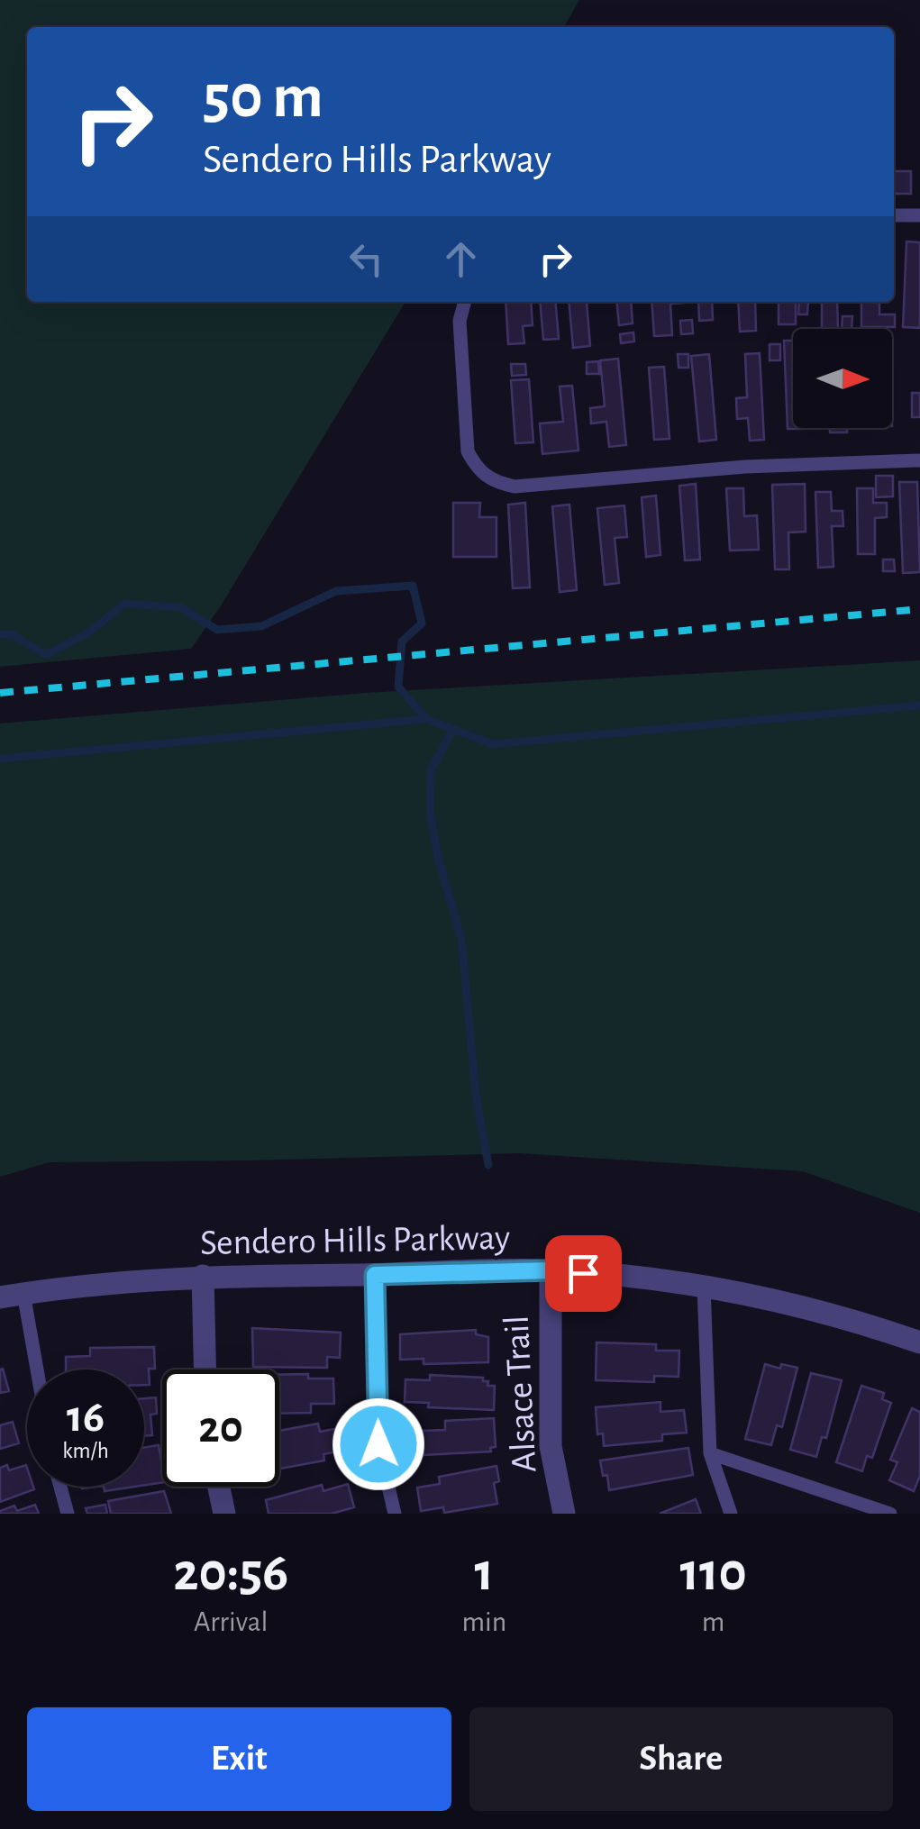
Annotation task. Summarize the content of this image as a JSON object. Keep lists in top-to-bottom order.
{
  "streets": {
    "street": ["Sendero Hills Parkway", "Alsace Trail"]
  },
  "crossings": [
    ["Sendero Hills Parkway", "Alsace Trail"]
  ],
  "north": "right",
  "page": {
    "turn": ["50 m", "Sendero Hills Parkway"],
    "speed": "16 km/h",
    "limit": "20",
    "eta": [
      "20:56",
      "Arrival",
      "1",
      "min",
      "110",
      "m"
    ],
    "buttons": ["Exit", "Share"]
  }
}
